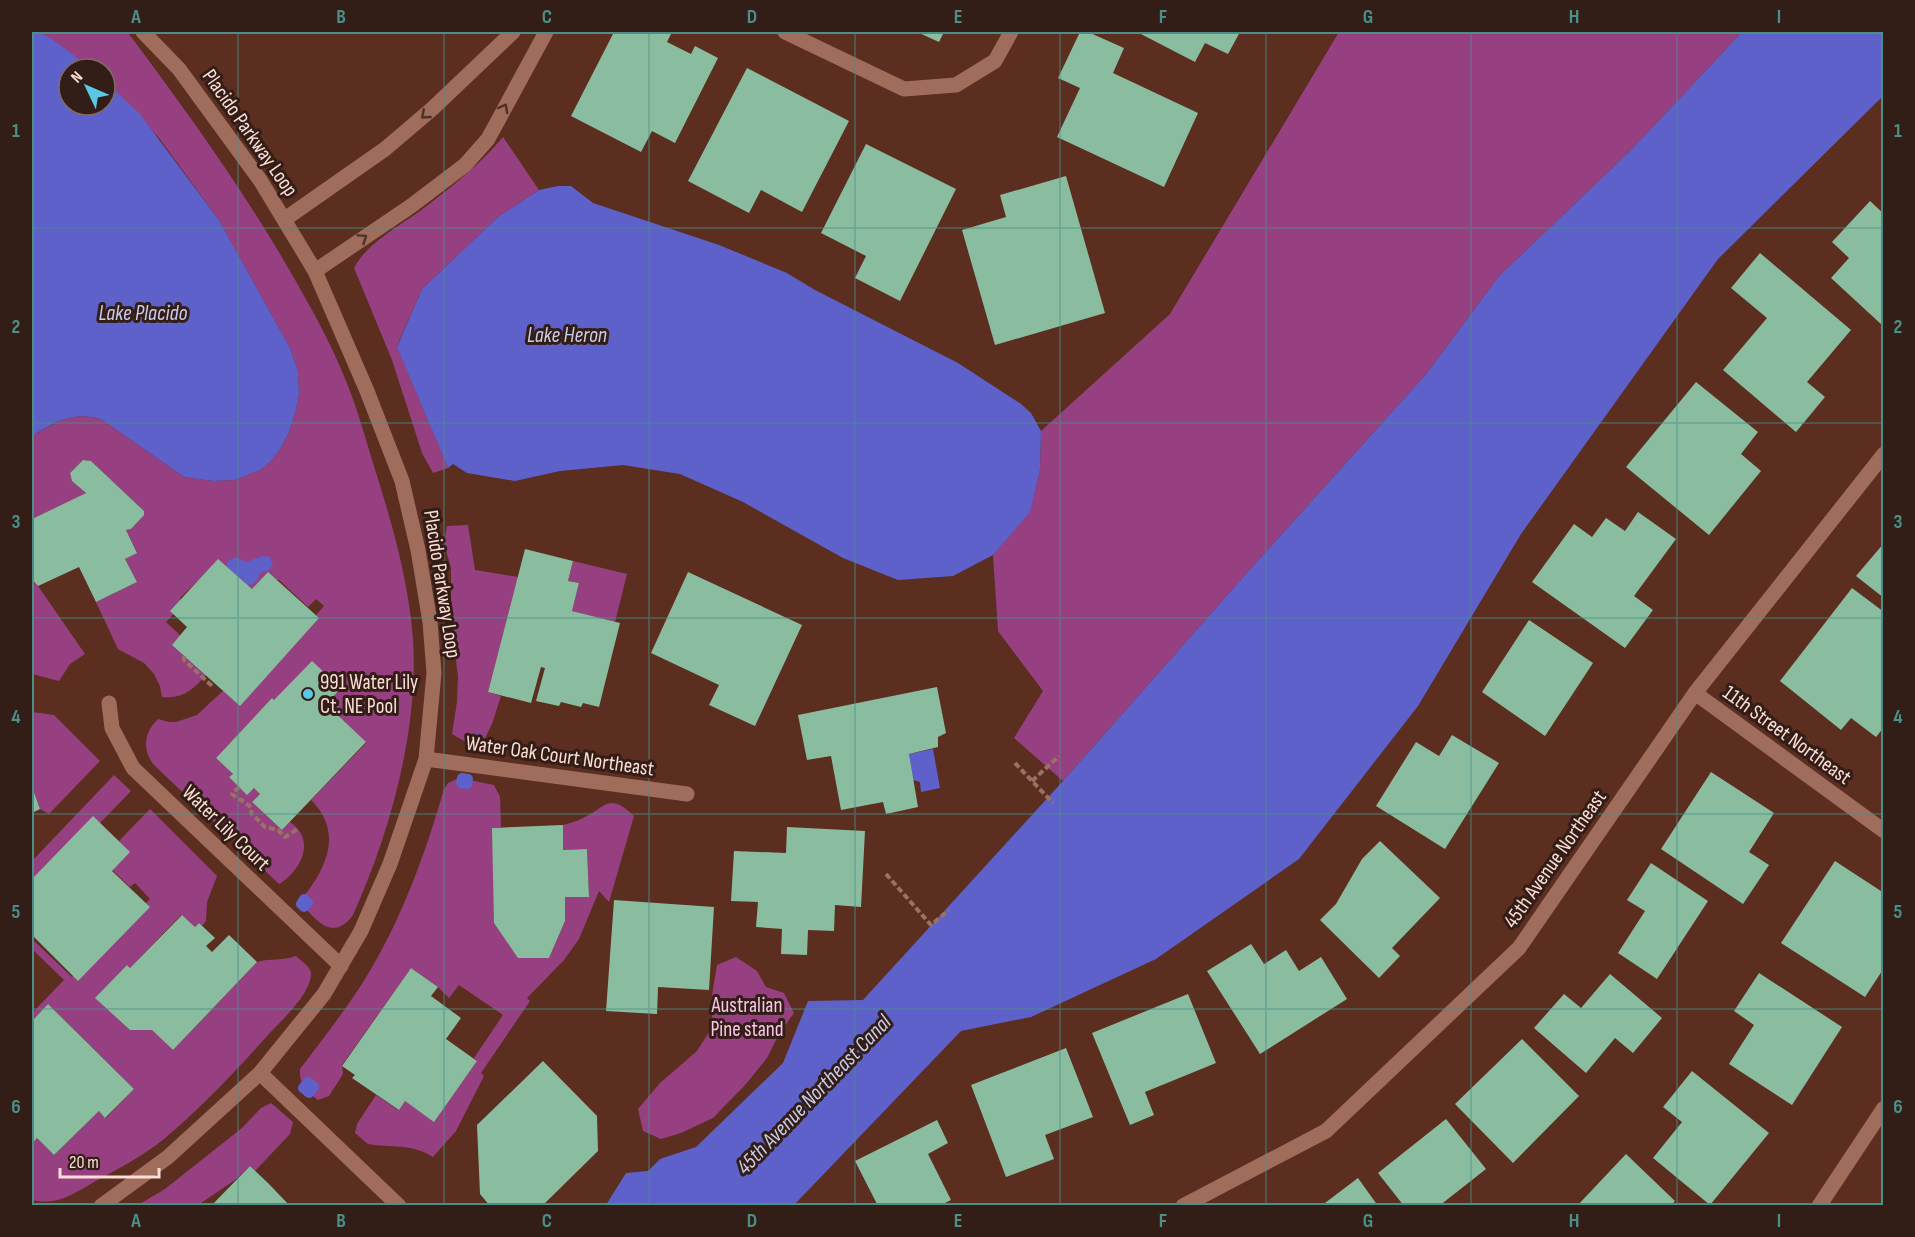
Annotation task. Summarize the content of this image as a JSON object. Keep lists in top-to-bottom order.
{
  "streets": {
    "street": [
      "Placido Parkway Loop",
      "11th Street Northeast",
      "Water Oak Court Northeast",
      "Water Lily Court",
      "45th Avenue Northeast"
    ]
  },
  "crossings": [
    ["Placido Parkway Loop", "Water Oak Court Northeast"],
    ["Placido Parkway Loop", "Water Lily Court"],
    ["11th Street Northeast", "45th Avenue Northeast"]
  ],
  "water": ["Lake Placido", "Lake Heron", "45th Avenue Northeast Canal"],
  "parks": ["Australian Pine stand"],
  "places": ["991 Water Lily Ct. NE Pool"],
  "scale_bar": "20 m",
  "north": "top left",
  "grid": {
    "columns": [
      "A",
      "B",
      "C",
      "D",
      "E",
      "F",
      "G",
      "H",
      "I"
    ],
    "rows": [
      "1",
      "2",
      "3",
      "4",
      "5",
      "6"
    ]
  }
}
